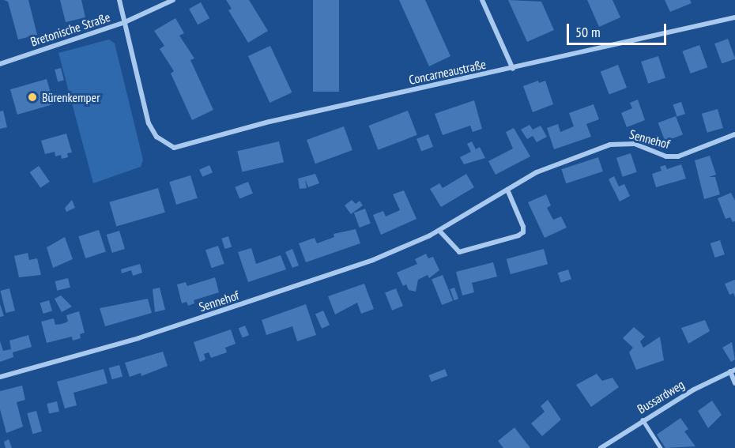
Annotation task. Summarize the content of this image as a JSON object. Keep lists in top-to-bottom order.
{
  "streets": {
    "street": [
      "Bretonische Straße",
      "Concarneaustraße",
      "Sennehof",
      "Bussardweg"
    ]
  },
  "crossings": [
    ["Bretonische Straße", "Concarneaustraße"]
  ],
  "places": ["Bürenkemper"],
  "scale_bar": "50 m"
}
